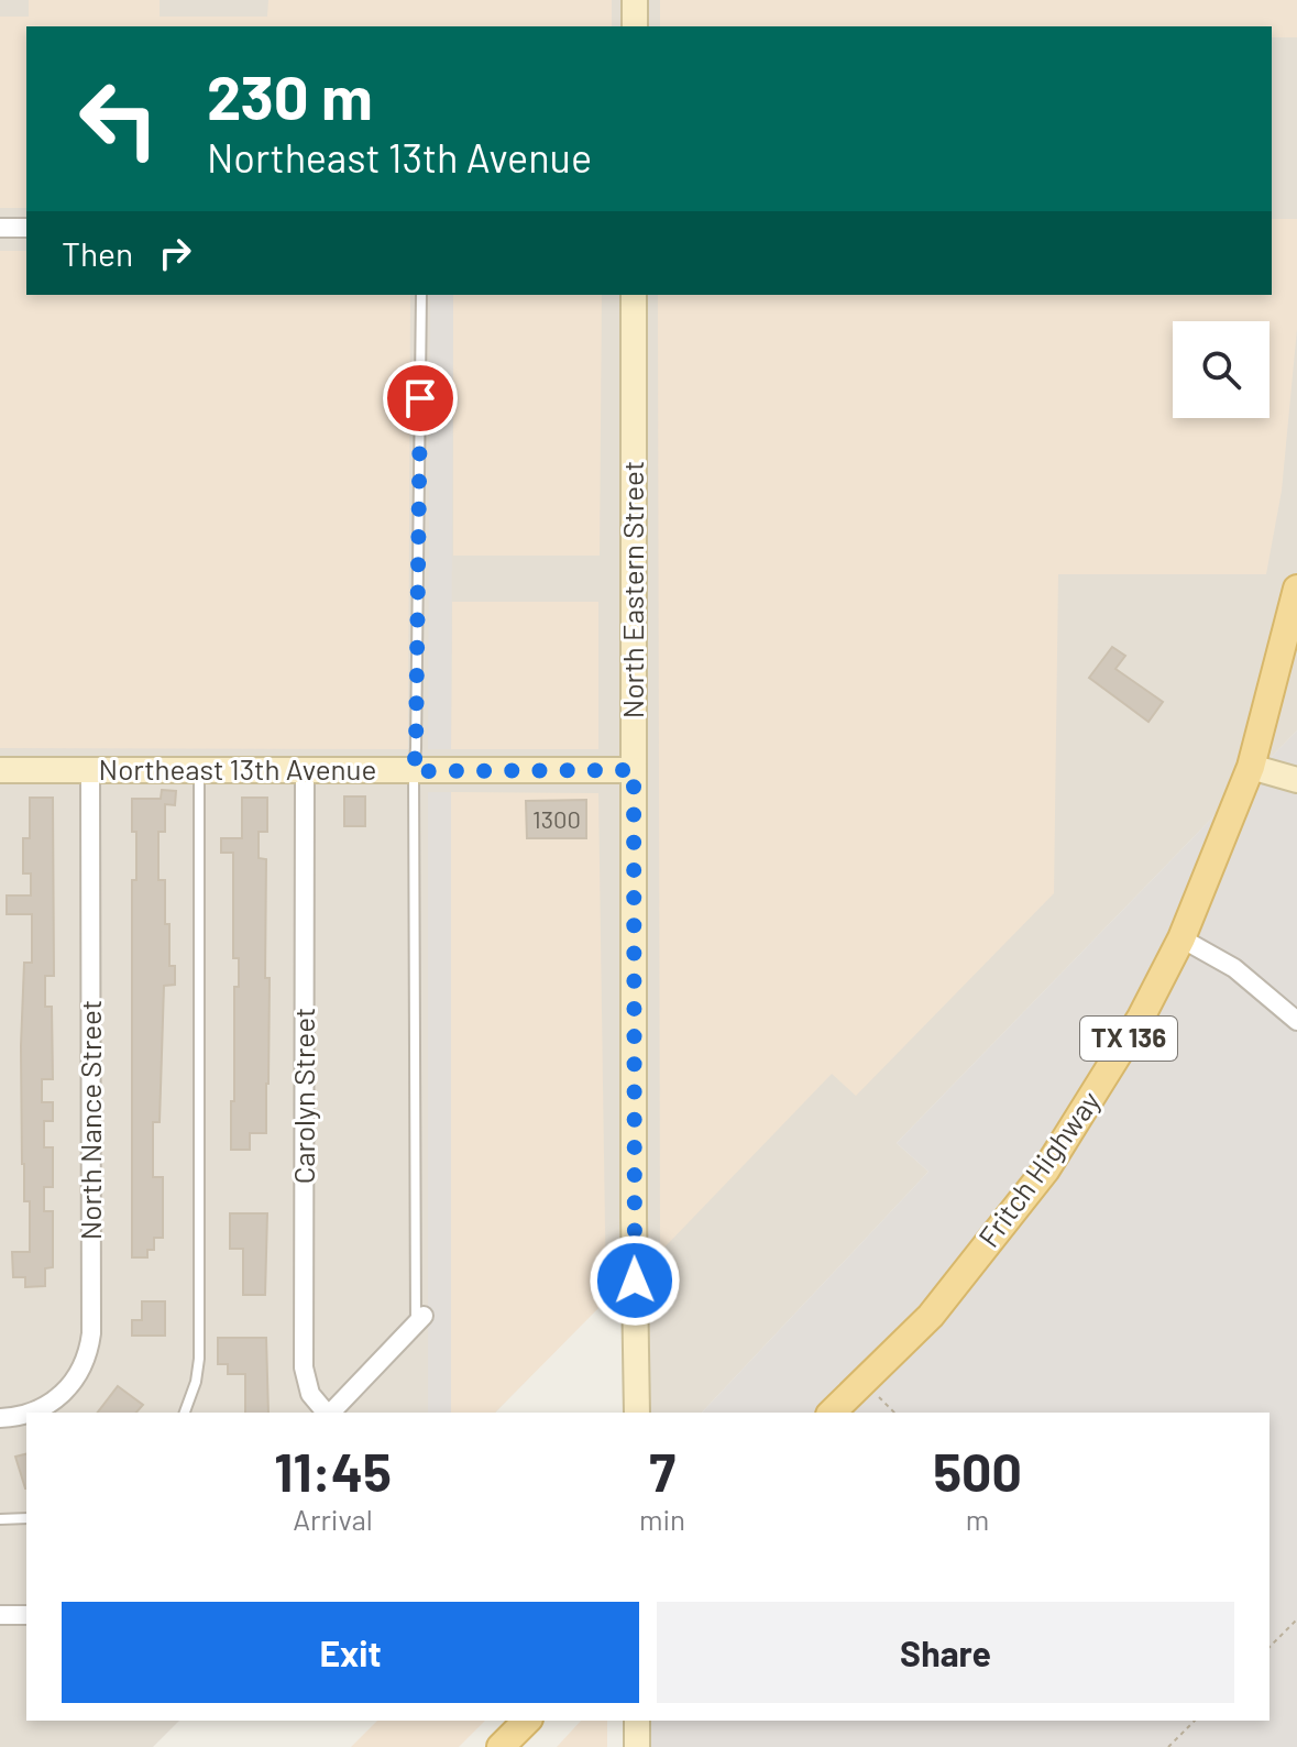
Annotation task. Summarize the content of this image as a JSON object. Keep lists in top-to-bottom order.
{
  "streets": {
    "main road": [
      "North Eastern Street",
      "Northeast 13th Avenue",
      "TX 136",
      "Fritch Highway"
    ],
    "street": ["Carolyn Street", "North Nance Street"]
  },
  "crossings": [
    ["North Eastern Street", "Northeast 13th Avenue"],
    ["Northeast 13th Avenue", "Carolyn Street"],
    ["Northeast 13th Avenue", "North Nance Street"]
  ],
  "house_numbers": ["1300"],
  "page": {
    "turn": ["230 m", "Northeast 13th Avenue"],
    "then": "Then",
    "eta": [
      "11:45",
      "Arrival",
      "7",
      "min",
      "500",
      "m"
    ],
    "buttons": ["Exit", "Share"]
  }
}
